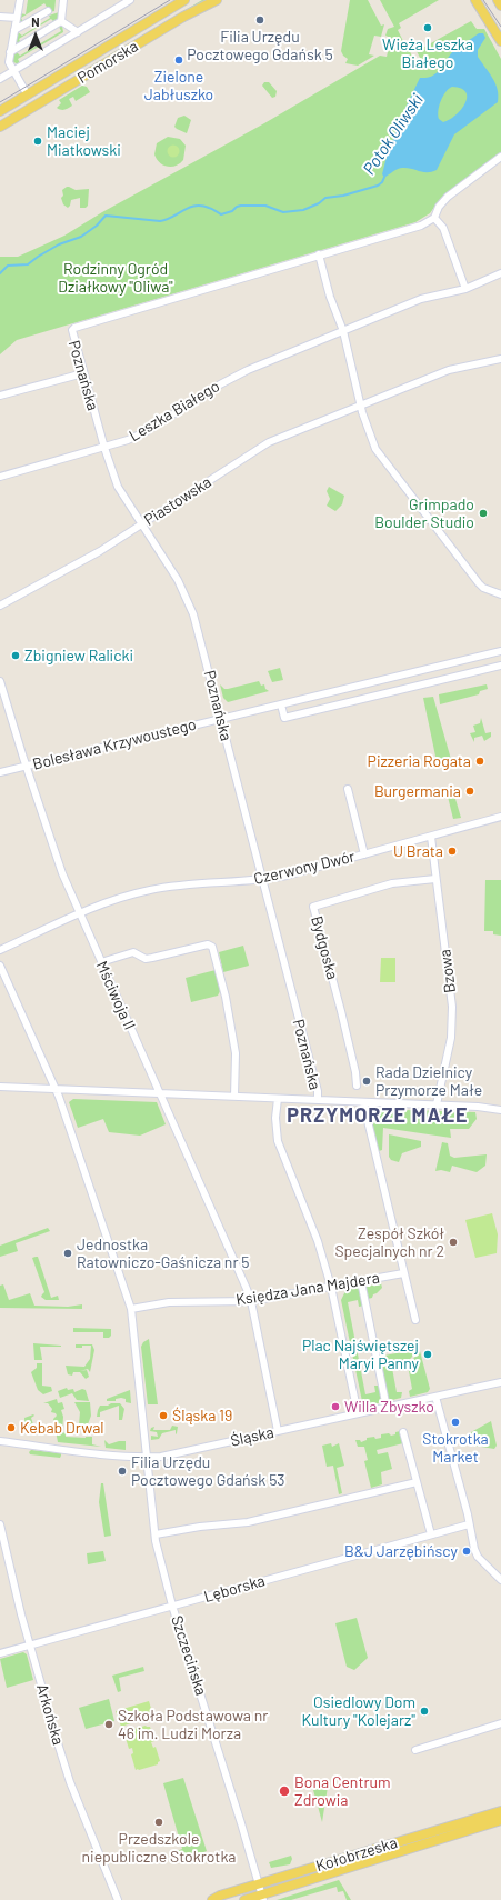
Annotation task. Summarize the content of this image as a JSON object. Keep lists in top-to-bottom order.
{
  "streets": {
    "main road": ["Pomorska", "Kołobrzeska"],
    "street": [
      "Poznańska",
      "Leszka Białego",
      "Piastowska",
      "Bolesława Krzywoustego",
      "Czerwony Dwór",
      "Bydgoska",
      "Bzowa",
      "Mściwoja II",
      "Księdza Jana Majdera",
      "Śląska",
      "Lęborska",
      "Szczecińska",
      "Arkońska"
    ]
  },
  "crossings": [
    ["Poznańska", "Leszka Białego"],
    ["Poznańska", "Piastowska"],
    ["Poznańska", "Bolesława Krzywoustego"],
    ["Poznańska", "Czerwony Dwór"],
    ["Bolesława Krzywoustego", "Mściwoja II"],
    ["Czerwony Dwór", "Bzowa"],
    ["Czerwony Dwór", "Mściwoja II"],
    ["Bydgoska", "Bzowa"],
    ["Mściwoja II", "Księdza Jana Majdera"],
    ["Mściwoja II", "Śląska"],
    ["Księdza Jana Majdera", "Szczecińska"],
    ["Śląska", "Szczecińska"],
    ["Lęborska", "Szczecińska"],
    ["Lęborska", "Arkońska"],
    ["Szczecińska", "Kołobrzeska"]
  ],
  "districts": ["PRZYMORZE MAŁE"],
  "water": ["Potok Oliwski"],
  "parks": ["Rodzinny Ogród Działkowy \"Oliwa\""],
  "places": [
    "Filia Urzędu Pocztowego Gdańsk 5",
    "Wieża Leszka Białego",
    "Zielone Jabłuszko",
    "Maciej Miatkowski",
    "Grimpado Boulder Studio",
    "Zbigniew Ralicki",
    "Pizzeria Rogata",
    "Burgermania",
    "U Brata",
    "Rada Dzielnicy Przymorze Małe",
    "Zespół Szkół Specjalnych nr 2",
    "Jednostka Ratowniczo-Gaśnicza nr 5",
    "Plac Najświętszej Maryi Panny",
    "Willa Zbyszko",
    "Śląska 19",
    "Stokrotka Market",
    "Kebab Drwal",
    "Filia Urzędu Pocztowego Gdańsk 53",
    "B&J Jarzębińscy",
    "Osiedlowy Dom Kultury \"Kolejarz\"",
    "Szkoła Podstawowa nr 46 im. Ludzi Morza",
    "Bona Centrum Zdrowia",
    "Przedszkole niepubliczne Stokrotka"
  ],
  "north": "top"
}
